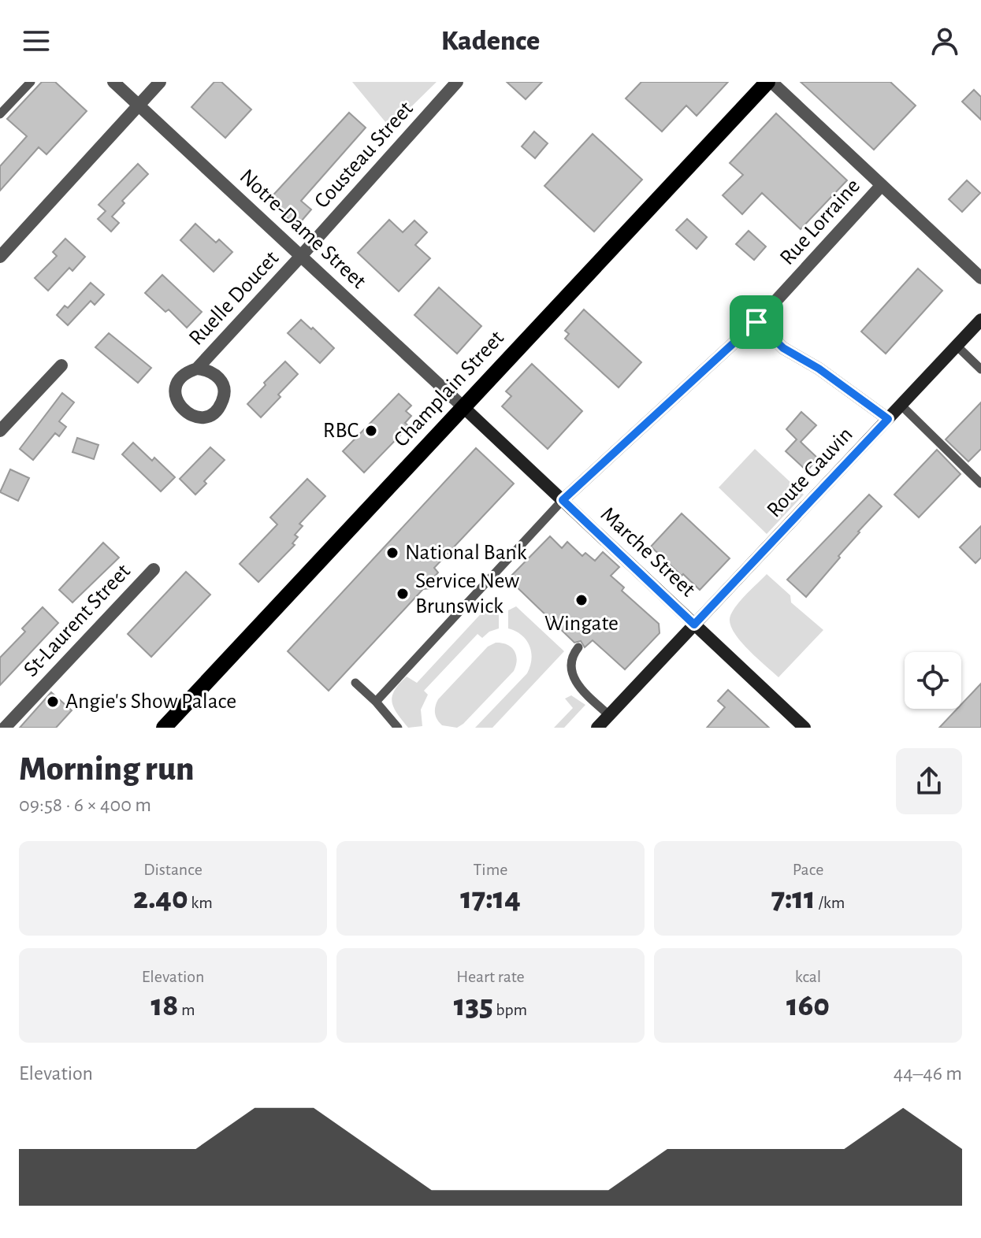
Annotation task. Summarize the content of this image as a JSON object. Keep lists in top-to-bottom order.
{
  "streets": {
    "main road": ["Champlain Street"],
    "street": [
      "Cousteau Street",
      "Rue Lorraine",
      "Notre-Dame Street",
      "Ruelle Doucet",
      "Route Gauvin",
      "Marche Street",
      "St-Laurent Street"
    ]
  },
  "crossings": [
    ["Cousteau Street", "Notre-Dame Street"],
    ["Cousteau Street", "Ruelle Doucet"],
    ["Rue Lorraine", "Marche Street"],
    ["Notre-Dame Street", "Ruelle Doucet"],
    ["Notre-Dame Street", "Champlain Street"],
    ["Notre-Dame Street", "Marche Street"],
    ["Champlain Street", "Marche Street"],
    ["Route Gauvin", "Marche Street"]
  ],
  "places": [
    "RBC",
    "National Bank",
    "Service New Brunswick",
    "Wingate",
    "Angie's Show Palace"
  ],
  "page": {
    "header": "Kadence",
    "heading": ["Morning run", "09:58 · 6 × 400 m"],
    "stats": [
      ["Distance", "2.40 km"],
      ["Time", "17:14"],
      ["Pace", "7:11 /km"],
      ["Elevation", "18 m"],
      ["Heart rate", "135 bpm"],
      ["kcal", "160"]
    ],
    "chart": ["Elevation", "44–46 m"]
  }
}
